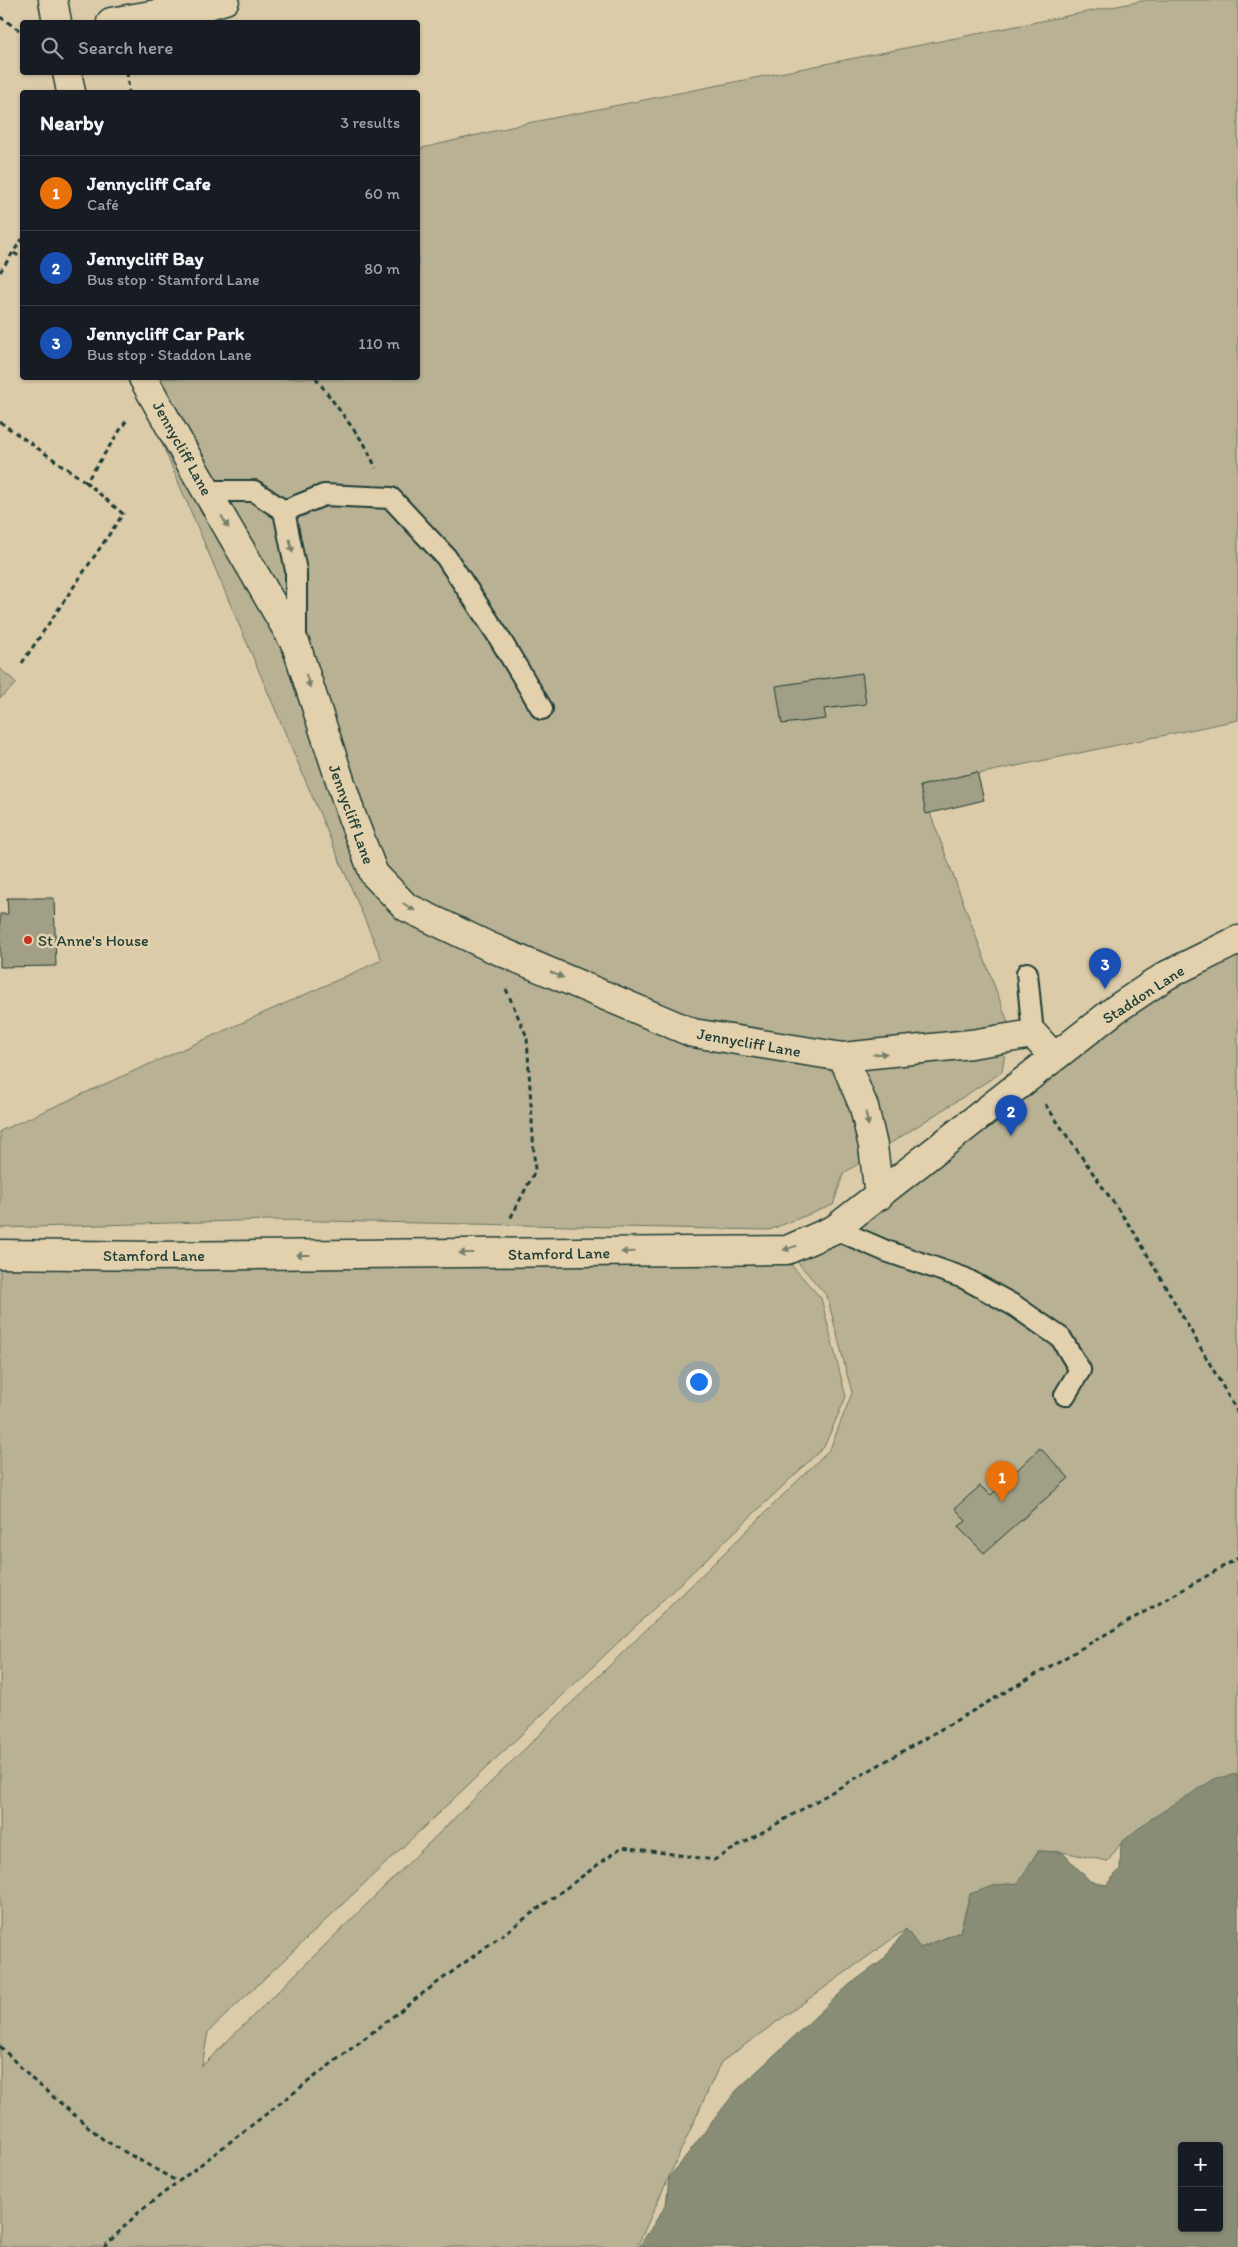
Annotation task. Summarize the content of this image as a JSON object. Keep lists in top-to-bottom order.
{
  "streets": {
    "street": ["Jennycliff Lane", "Staddon Lane", "Stamford Lane"]
  },
  "crossings": [
    ["Staddon Lane", "Stamford Lane"]
  ],
  "one_way": ["Jennycliff Lane", "Stamford Lane"],
  "places": ["St Anne's House"],
  "page": {
    "search": "Search here",
    "heading": ["Nearby", "3 results"],
    "list": [
      {
        "mark": "1",
        "name": "Jennycliff Cafe",
        "note": "Café",
        "value": "60 m"
      },
      {
        "mark": "2",
        "name": "Jennycliff Bay",
        "note": "Bus stop · Stamford Lane",
        "value": "80 m"
      },
      {
        "mark": "3",
        "name": "Jennycliff Car Park",
        "note": "Bus stop · Staddon Lane",
        "value": "110 m"
      }
    ],
    "pins": ["3", "2", "1"],
    "map_buttons": ["+", "−"]
  }
}
